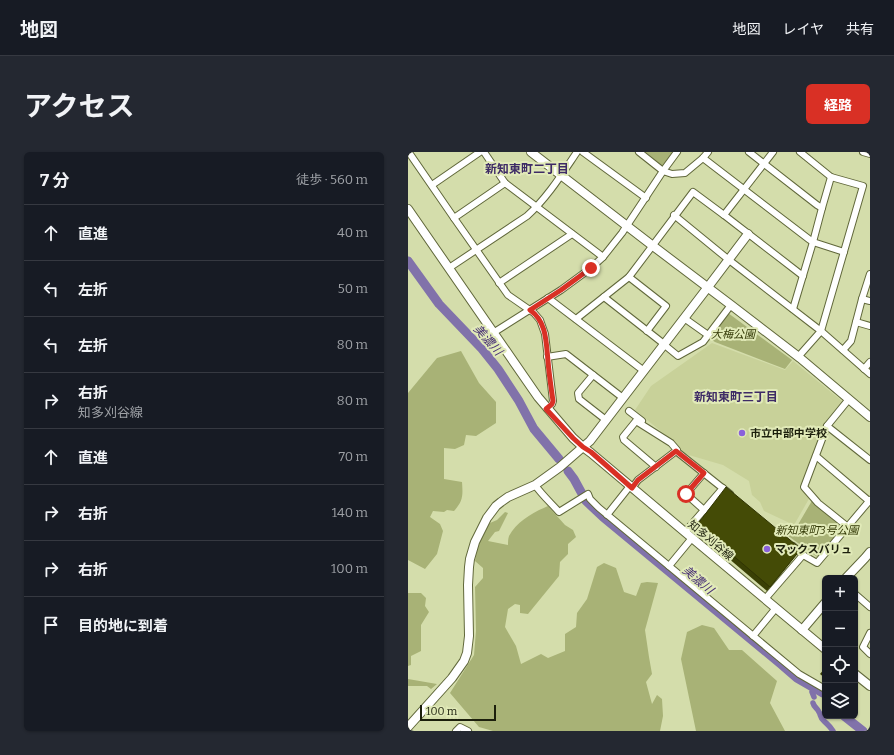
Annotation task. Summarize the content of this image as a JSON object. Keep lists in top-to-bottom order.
{
  "streets": {
    "street": ["知多刈谷線"]
  },
  "districts": ["新知東町二丁目", "新知東町三丁目"],
  "water": ["美濃川"],
  "parks": ["大梅公園", "新知東町3号公園"],
  "places": ["市立中部中学校", "マックスバリュ"],
  "scale_bar": "100 m",
  "page": {
    "header": "地図",
    "nav": ["地図", "レイヤ", "共有"],
    "title": "アクセス",
    "buttons": "経路",
    "heading": ["7 分", "徒歩 · 560 m"],
    "list": [
      ["直進", "40 m"],
      ["左折", "50 m"],
      ["左折", "80 m"],
      ["右折", "知多刈谷線", "80 m"],
      ["直進", "70 m"],
      ["右折", "140 m"],
      ["右折", "100 m"],
      "目的地に到着"
    ],
    "map_buttons": ["+", "−"],
    "scale": "100 m"
  }
}
